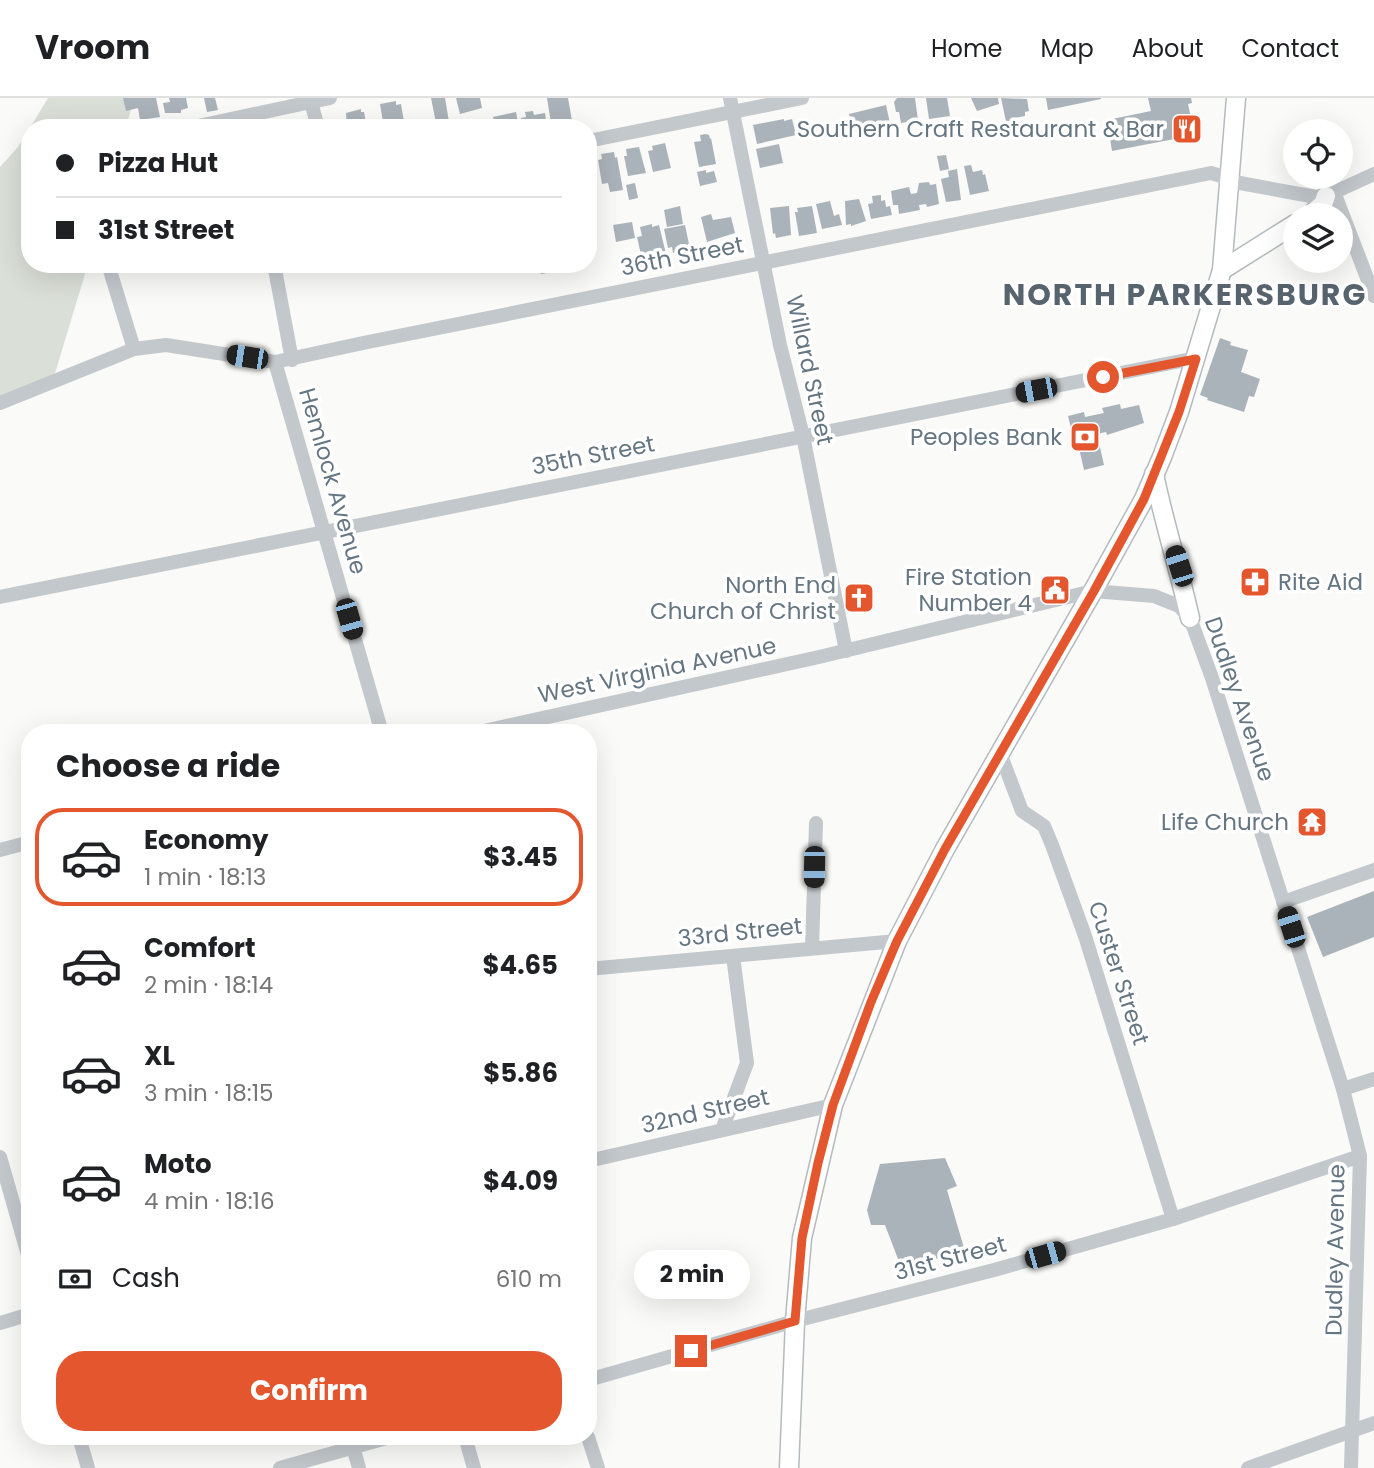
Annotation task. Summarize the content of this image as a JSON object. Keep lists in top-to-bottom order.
{
  "streets": {
    "street": [
      "36th Street",
      "Willard Street",
      "35th Street",
      "Hemlock Avenue",
      "West Virginia Avenue",
      "Dudley Avenue",
      "33rd Street",
      "Custer Street",
      "32nd Street",
      "31st Street"
    ]
  },
  "crossings": [
    ["36th Street", "Willard Street"],
    ["36th Street", "Hemlock Avenue"],
    ["Willard Street", "35th Street"],
    ["Willard Street", "West Virginia Avenue"],
    ["35th Street", "Hemlock Avenue"],
    ["West Virginia Avenue", "Dudley Avenue"],
    ["Dudley Avenue", "31st Street"],
    ["Custer Street", "31st Street"]
  ],
  "districts": ["NORTH PARKERSBURG"],
  "places": {
    "restaurant": ["Southern Craft Restaurant & Bar"],
    "bank": ["Peoples Bank"],
    "pharmacy": ["Rite Aid"],
    "public building": ["Fire Station Number 4"],
    "church": ["North End Church of Christ"],
    "temple": ["Life Church"]
  },
  "page": {
    "header": "Vroom",
    "nav": [
      "Home",
      "Map",
      "About",
      "Contact"
    ],
    "banner": ["Pizza Hut", "31st Street"],
    "heading": "Choose a ride",
    "list": [
      {
        "name": "Economy",
        "note": "1 min · 18:13",
        "value": "$3.45"
      },
      {
        "name": "Comfort",
        "note": "2 min · 18:14",
        "value": "$4.65"
      },
      {
        "name": "XL",
        "note": "3 min · 18:15",
        "value": "$5.86"
      },
      {
        "name": "Moto",
        "note": "4 min · 18:16",
        "value": "$4.09"
      }
    ],
    "pay": ["Cash", "610 m"],
    "bubble": "2 min",
    "buttons": "Confirm"
  }
}
